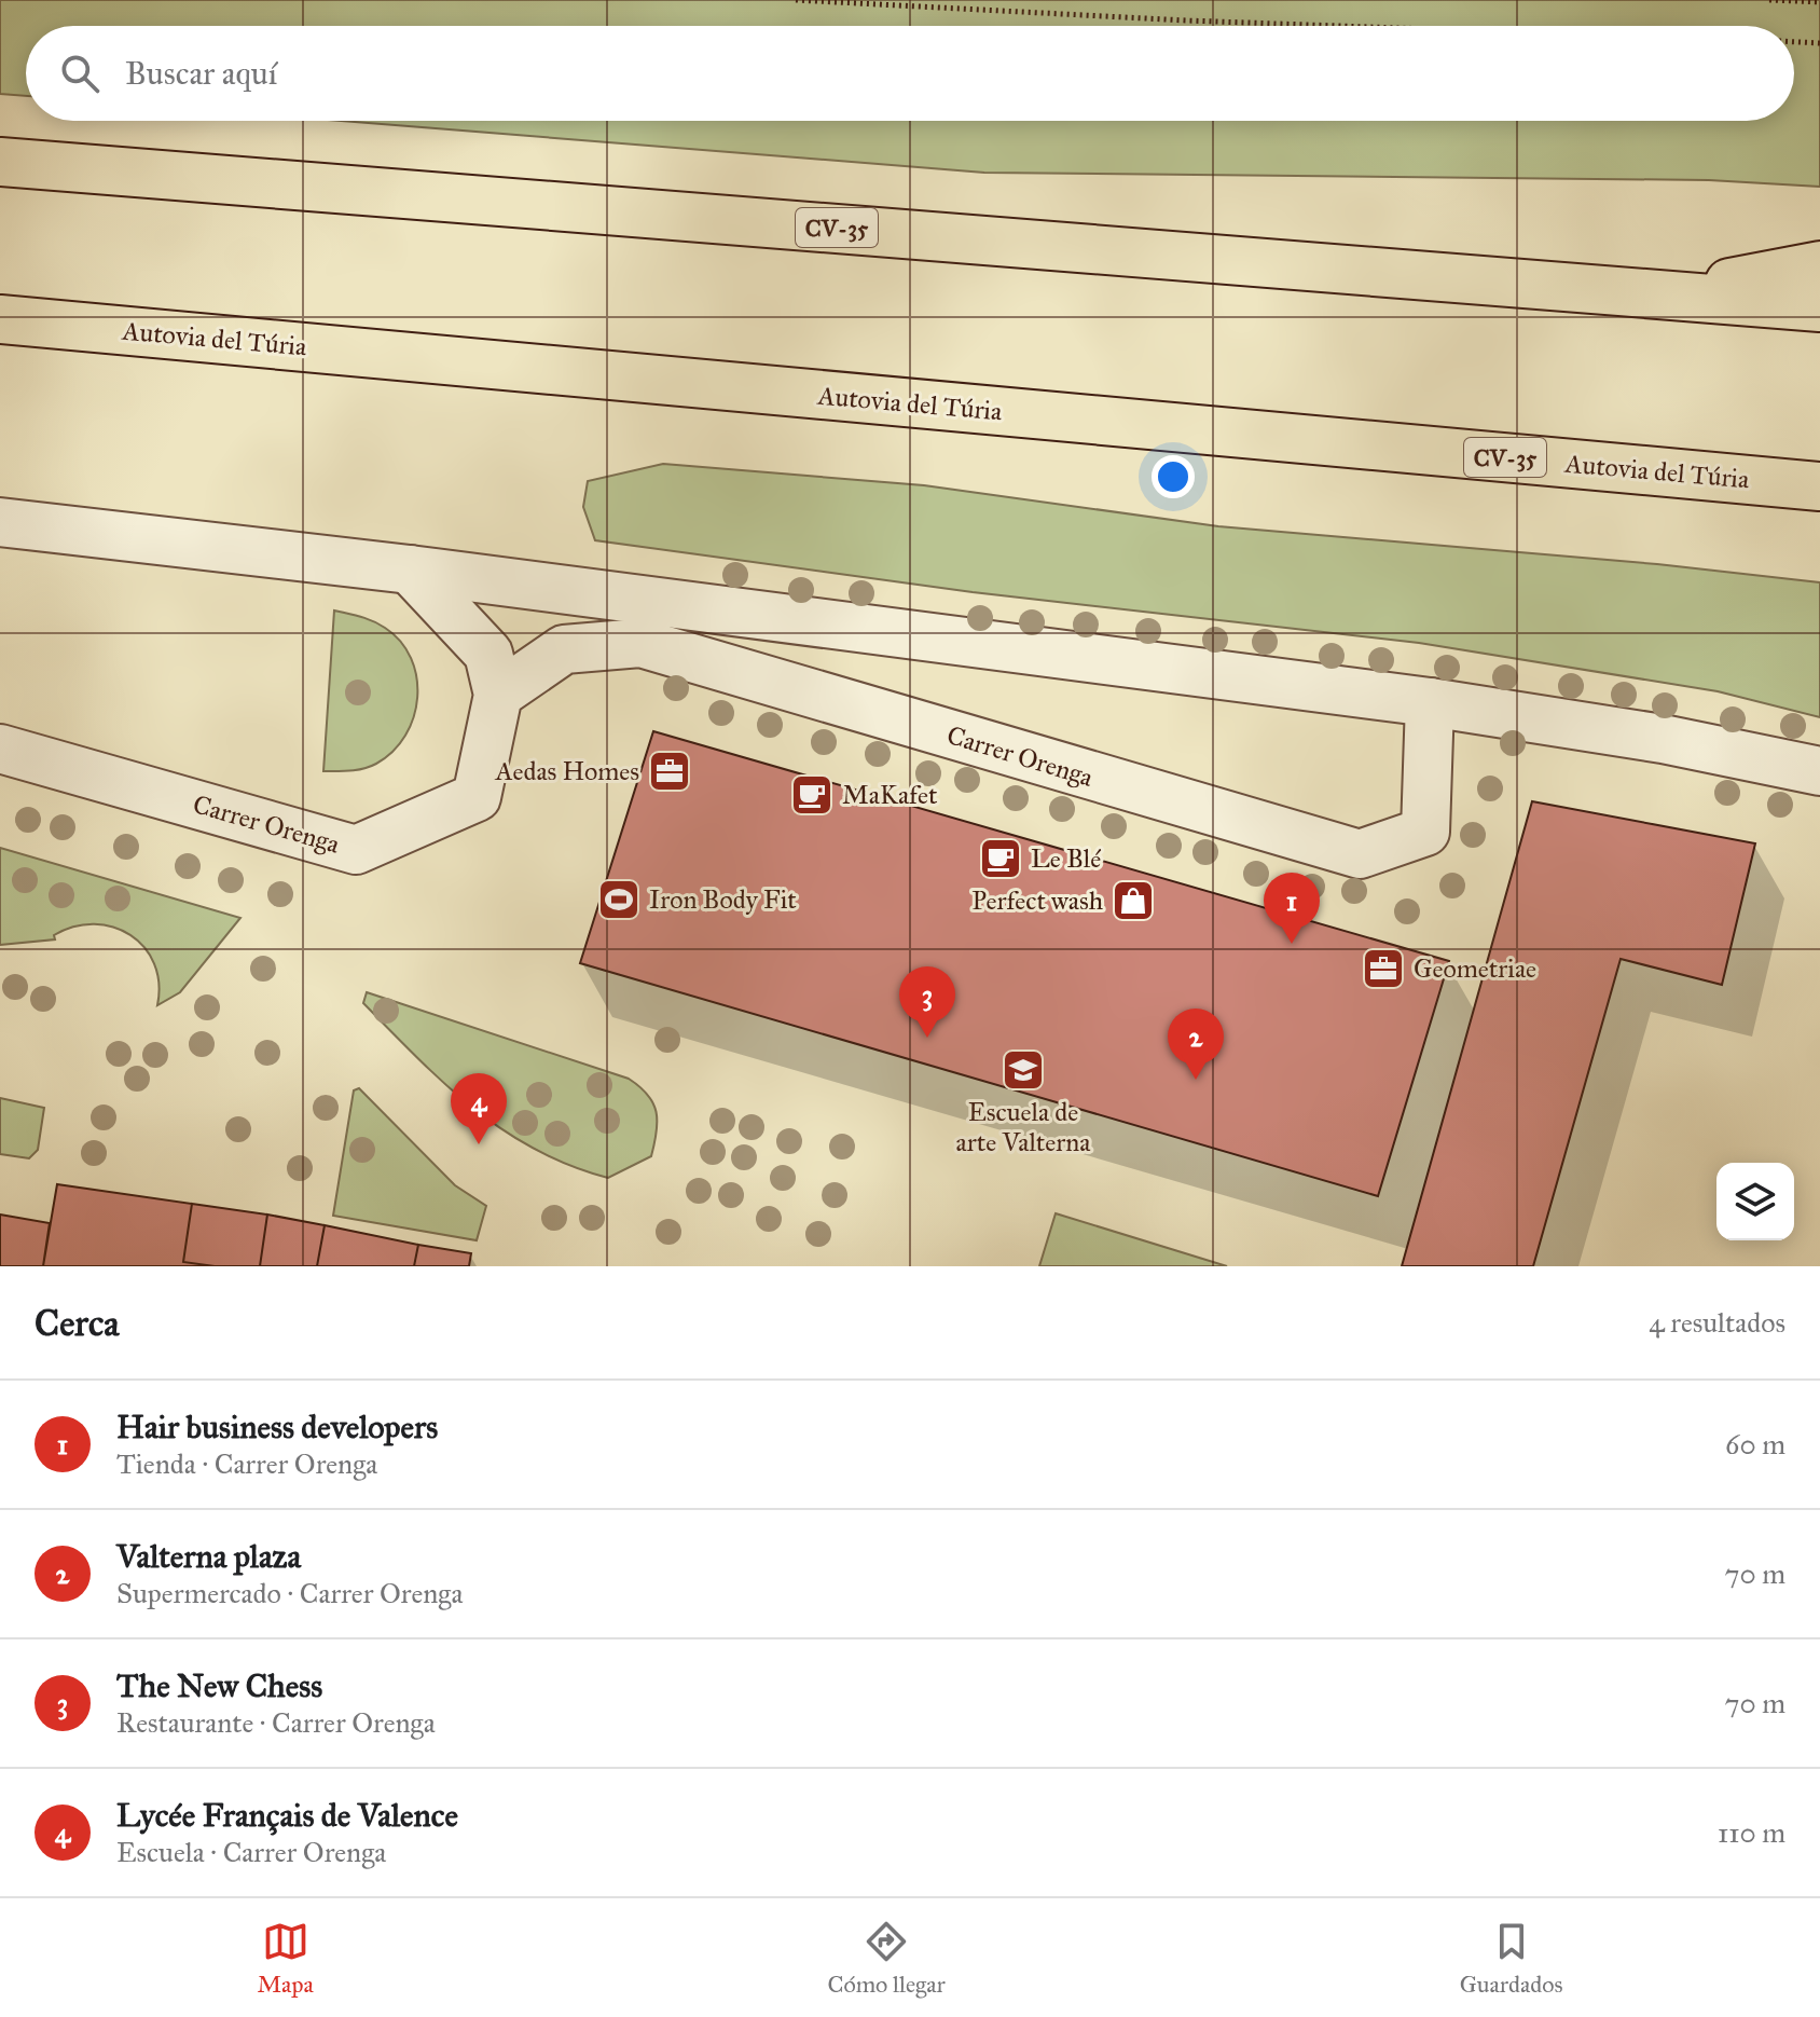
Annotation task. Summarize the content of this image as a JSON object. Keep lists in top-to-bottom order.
{
  "streets": {
    "highway": ["CV-35", "Autovia del Túria"],
    "street": ["Carrer Orenga"]
  },
  "places": {
    "office": ["Aedas Homes", "Geometriae"],
    "cafe": ["MaKafet", "Le Blé"],
    "sports": ["Iron Body Fit"],
    "shop": ["Perfect wash"],
    "school or university": ["Escuela de arte Valterna"]
  },
  "page": {
    "search": "Buscar aquí",
    "pins": [
      "1",
      "3",
      "2",
      "4"
    ],
    "heading": ["Cerca", "4 resultados"],
    "list": [
      {
        "mark": "1",
        "name": "Hair business developers",
        "note": "Tienda · Carrer Orenga",
        "value": "60 m"
      },
      {
        "mark": "2",
        "name": "Valterna plaza",
        "note": "Supermercado · Carrer Orenga",
        "value": "70 m"
      },
      {
        "mark": "3",
        "name": "The New Chess",
        "note": "Restaurante · Carrer Orenga",
        "value": "70 m"
      },
      {
        "mark": "4",
        "name": "Lycée Français de Valence",
        "note": "Escuela · Carrer Orenga",
        "value": "110 m"
      }
    ],
    "nav": ["Mapa", "Cómo llegar", "Guardados"]
  }
}
